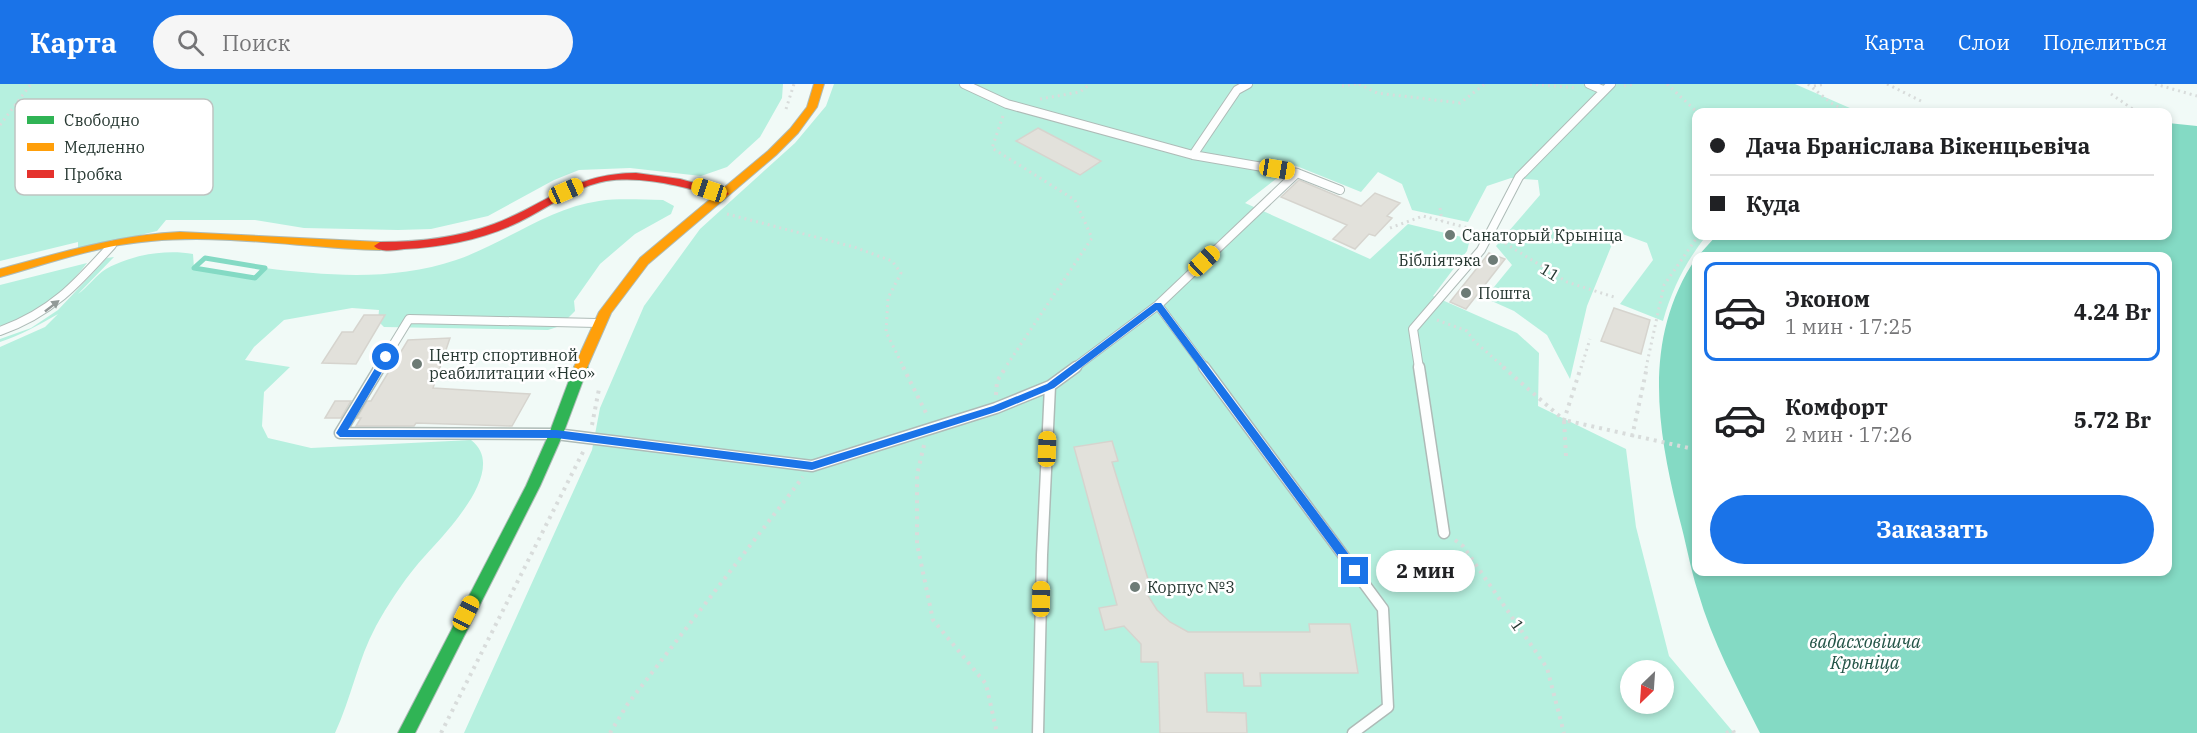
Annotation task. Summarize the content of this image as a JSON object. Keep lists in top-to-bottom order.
{
  "streets": {
    "path": ["11", "1"]
  },
  "water": ["вадасховішча Крыніца"],
  "places": [
    "Санаторый Крыніца",
    "Бібліятэка",
    "Пошта",
    "Центр спортивной реабилитации «Нео»",
    "Корпус №3"
  ],
  "legend": ["Свободно", "Медленно", "Пробка"],
  "north": "bottom left",
  "page": {
    "header": "Карта",
    "search": "Поиск",
    "nav": ["Карта", "Слои", "Поделиться"],
    "banner": ["Дача Браніслава Вікенцьевіча", "Куда"],
    "list": [
      {
        "name": "Эконом",
        "note": "1 мин · 17:25",
        "value": "4.24 Br"
      },
      {
        "name": "Комфорт",
        "note": "2 мин · 17:26",
        "value": "5.72 Br"
      }
    ],
    "buttons": "Заказать",
    "bubble": "2 мин"
  }
}
